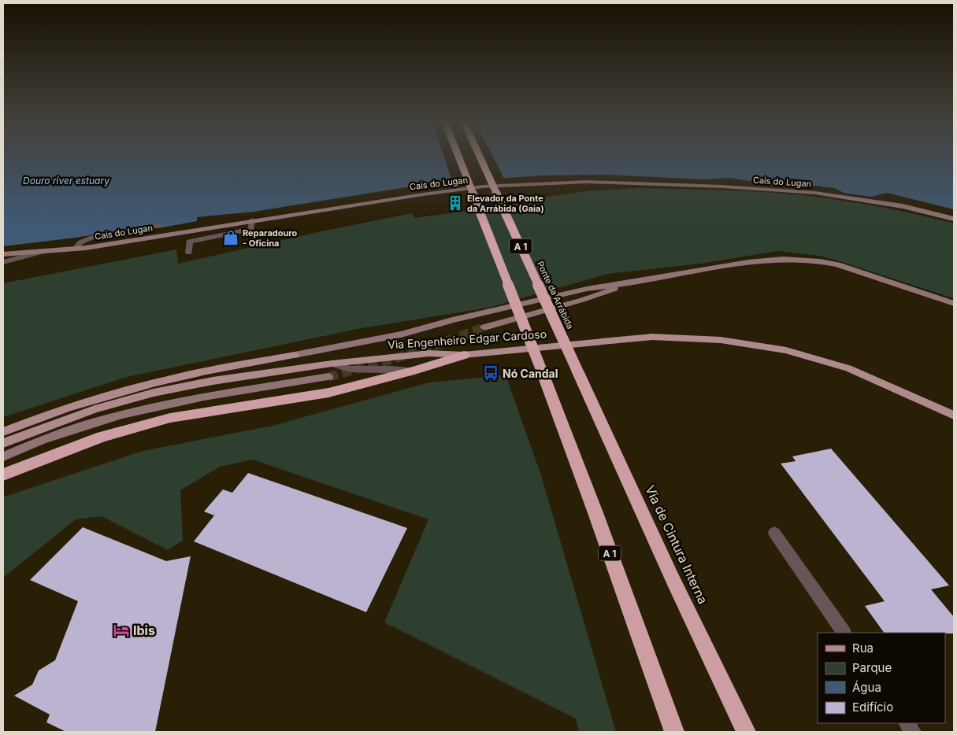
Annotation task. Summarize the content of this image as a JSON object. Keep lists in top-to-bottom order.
{
  "streets": {
    "highway": ["A 1", "Ponte da Arrábida", "Via de Cintura Interna"],
    "main road": ["Cais do Lugan", "Via Engenheiro Edgar Cardoso"]
  },
  "crossings": [
    ["Ponte da Arrábida", "Via de Cintura Interna"]
  ],
  "water": ["Douro river estuary"],
  "places": {
    "building": ["Elevador da Ponte da Arrábida (Gaia)"],
    "shop": ["Reparadouro - Oficina"],
    "bus stop": ["Nó Candal"],
    "hotel": ["Ibis"]
  },
  "legend": [
    "Rua",
    "Parque",
    "Água",
    "Edifício"
  ]
}
